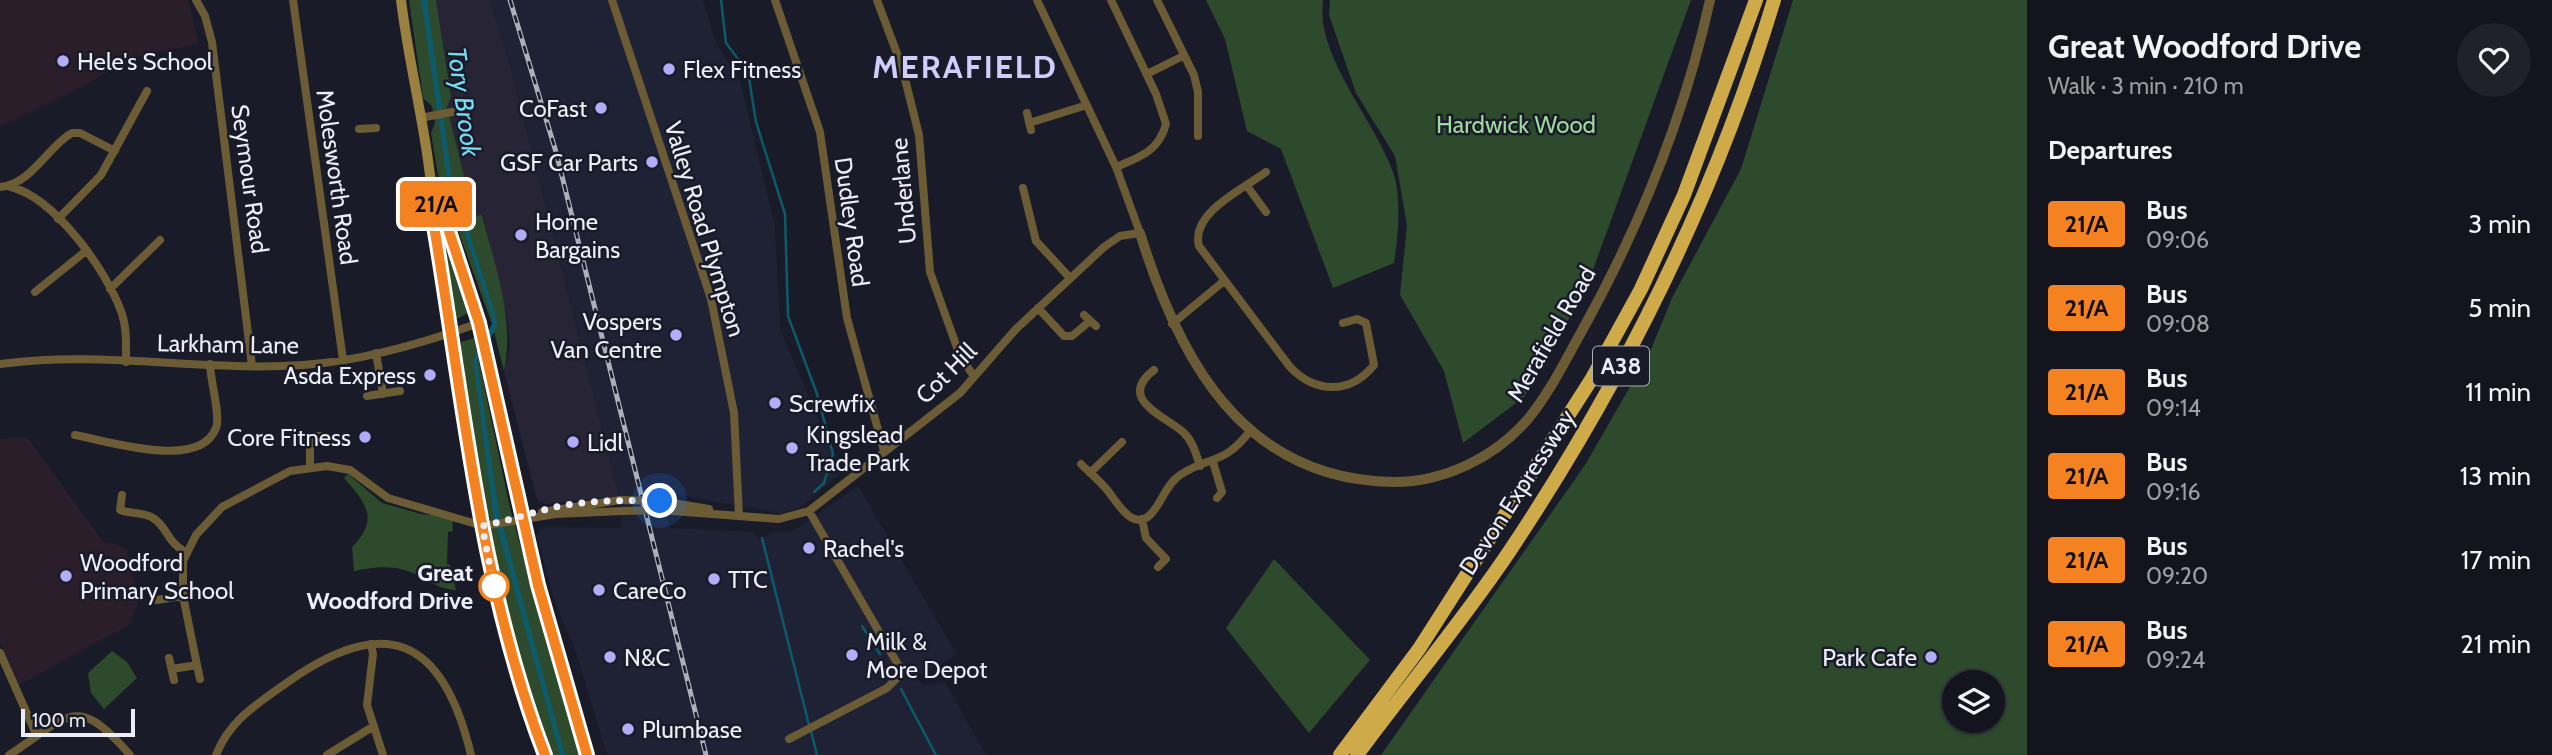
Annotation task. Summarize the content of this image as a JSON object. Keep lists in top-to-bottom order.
{
  "streets": {
    "highway": ["A38", "Devon Expressway"],
    "street": [
      "Molesworth Road",
      "Seymour Road",
      "Underlane",
      "Dudley Road",
      "Valley Road Plympton",
      "Merafield Road",
      "Larkham Lane",
      "Cot Hill"
    ]
  },
  "crossings": [
    ["Molesworth Road", "Larkham Lane"],
    ["Seymour Road", "Larkham Lane"],
    ["Underlane", "Cot Hill"],
    ["Dudley Road", "Cot Hill"],
    ["Valley Road Plympton", "Cot Hill"],
    ["Merafield Road", "Cot Hill"],
    ["A38", "Devon Expressway"]
  ],
  "districts": ["MERAFIELD"],
  "water": ["Tory Brook"],
  "parks": ["Hardwick Wood"],
  "places": [
    "Hele's School",
    "Flex Fitness",
    "CoFast",
    "GSF Car Parts",
    "Home Bargains",
    "Vospers Van Centre",
    "Asda Express",
    "Screwfix",
    "Core Fitness",
    "Lidl",
    "Kingslead Trade Park",
    "Rachel's",
    "Woodford Primary School",
    "TTC",
    "Great Woodford Drive",
    "CareCo",
    "Milk & More Depot",
    "N&C",
    "Park Cafe",
    "Plumbase"
  ],
  "lines": ["bus line 21/A"],
  "scale_bar": "100 m",
  "page": {
    "on_map": "21/A",
    "heading": [
      ["Great Woodford Drive", "Walk · 3 min · 210 m"],
      "Departures"
    ],
    "list": [
      {
        "mark": "21/A",
        "name": "Bus",
        "note": "09:06",
        "value": "3 min"
      },
      {
        "mark": "21/A",
        "name": "Bus",
        "note": "09:08",
        "value": "5 min"
      },
      {
        "mark": "21/A",
        "name": "Bus",
        "note": "09:14",
        "value": "11 min"
      },
      {
        "mark": "21/A",
        "name": "Bus",
        "note": "09:16",
        "value": "13 min"
      },
      {
        "mark": "21/A",
        "name": "Bus",
        "note": "09:20",
        "value": "17 min"
      },
      {
        "mark": "21/A",
        "name": "Bus",
        "note": "09:24",
        "value": "21 min"
      }
    ],
    "scale": "100 m"
  }
}
